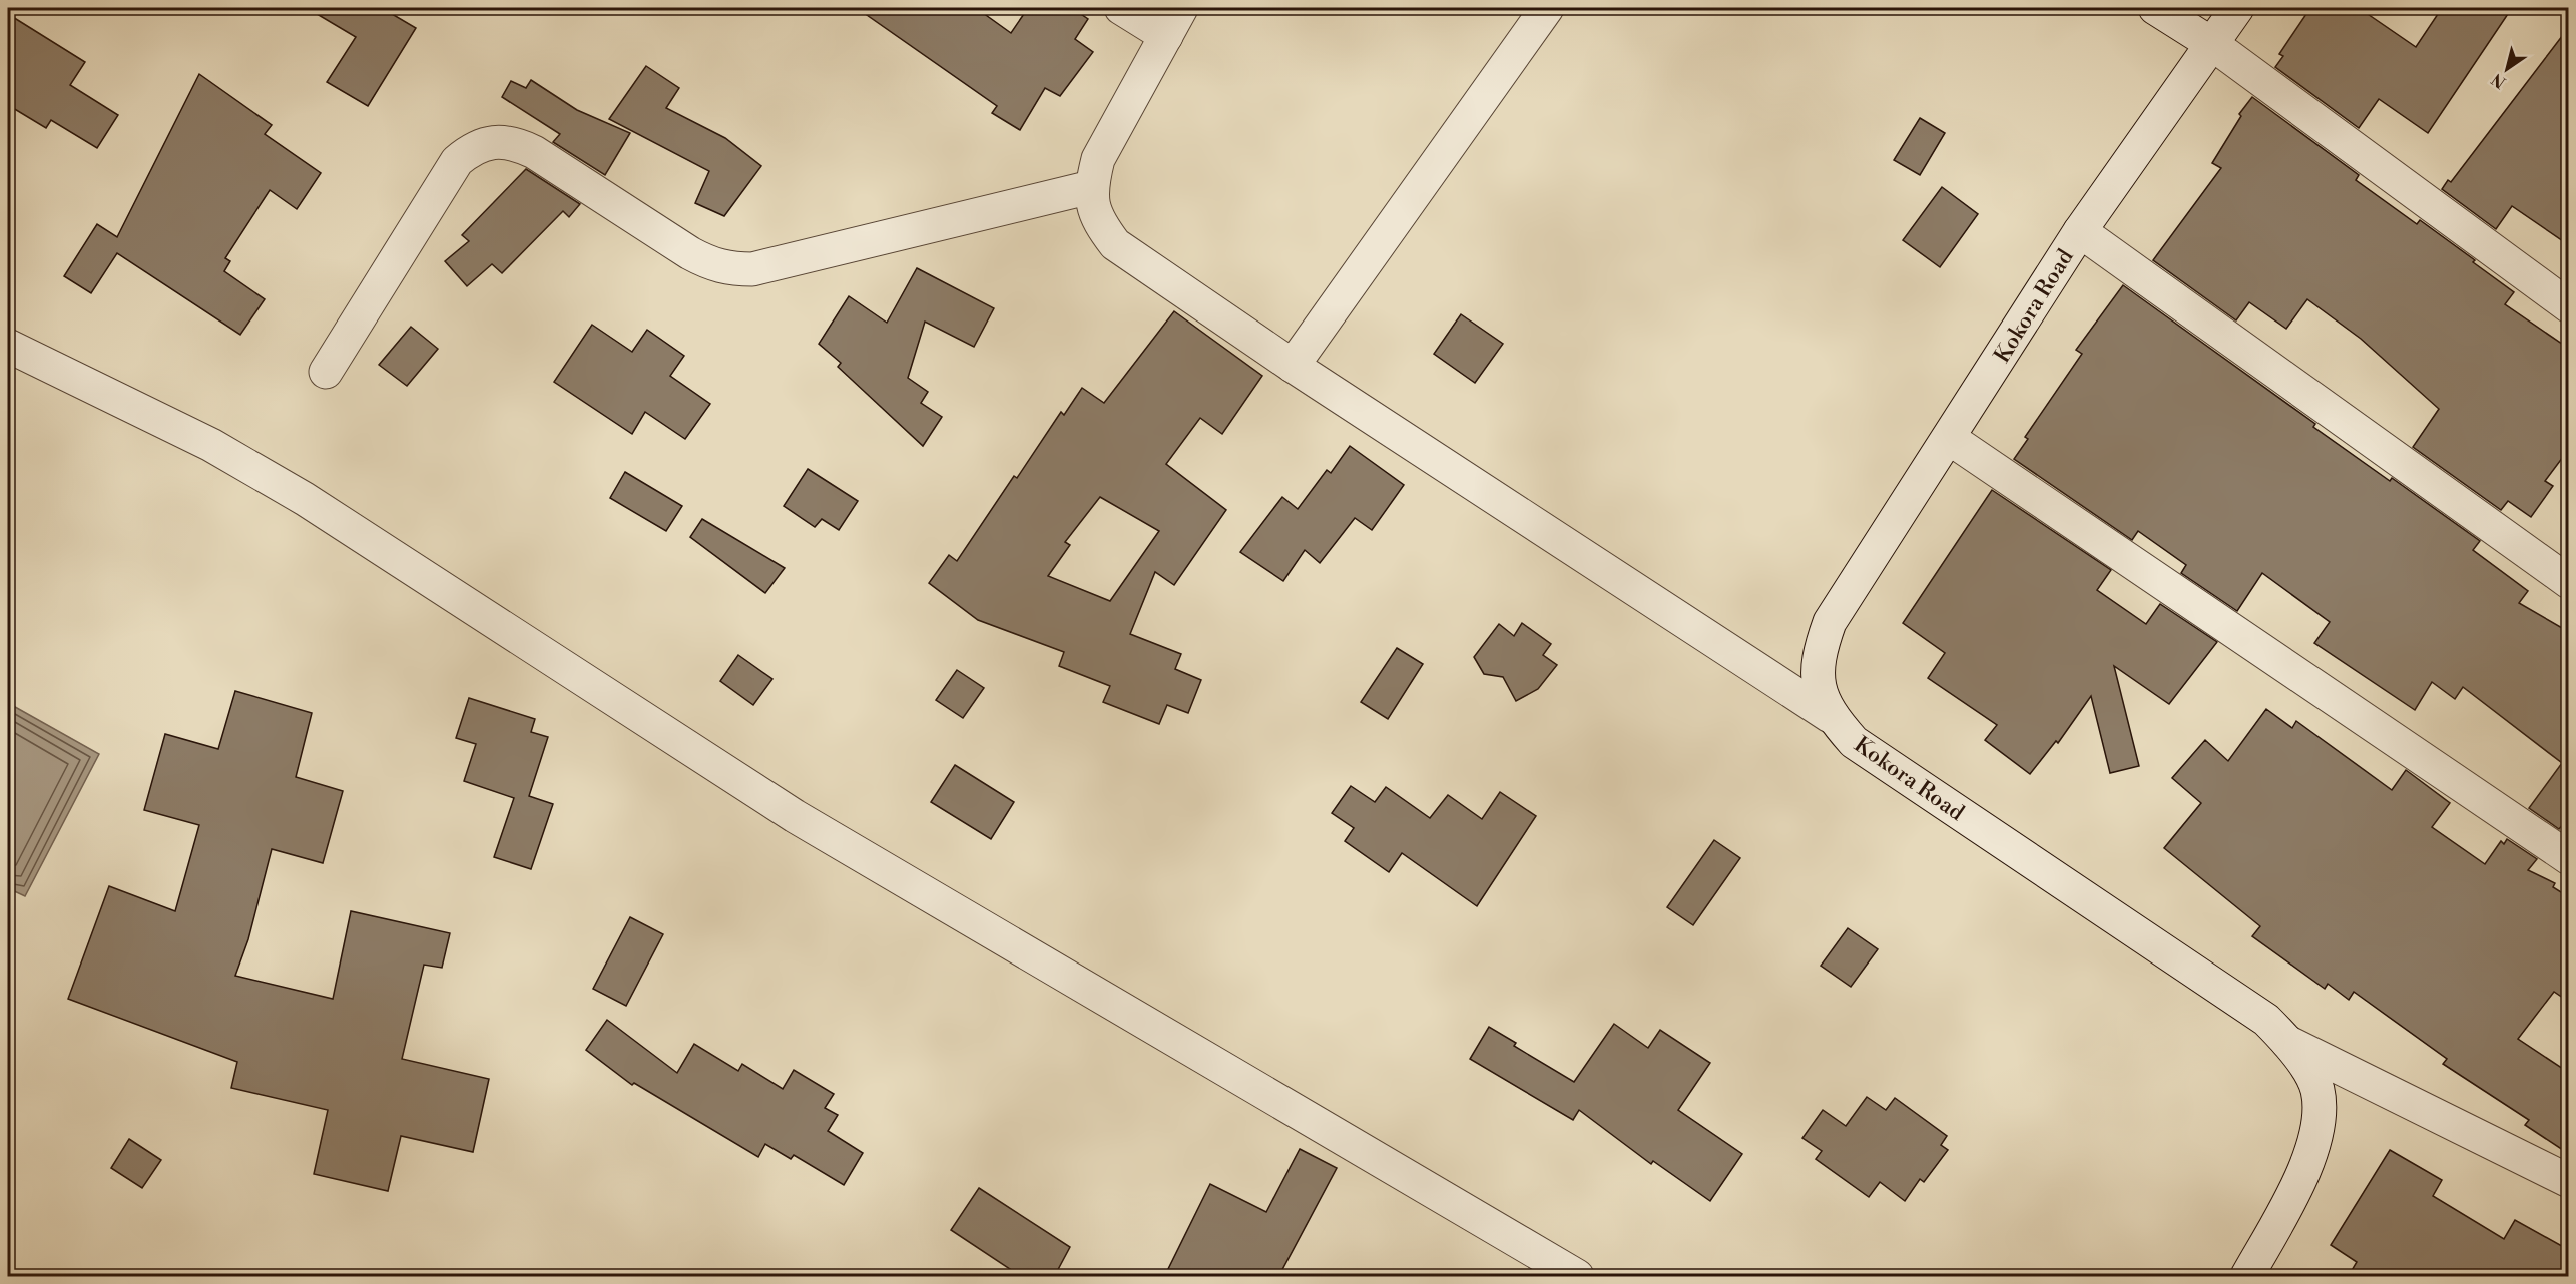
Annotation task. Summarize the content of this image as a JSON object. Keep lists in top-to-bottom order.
{
  "streets": {
    "street": ["Kokora Road"]
  },
  "north": "bottom left"
}
